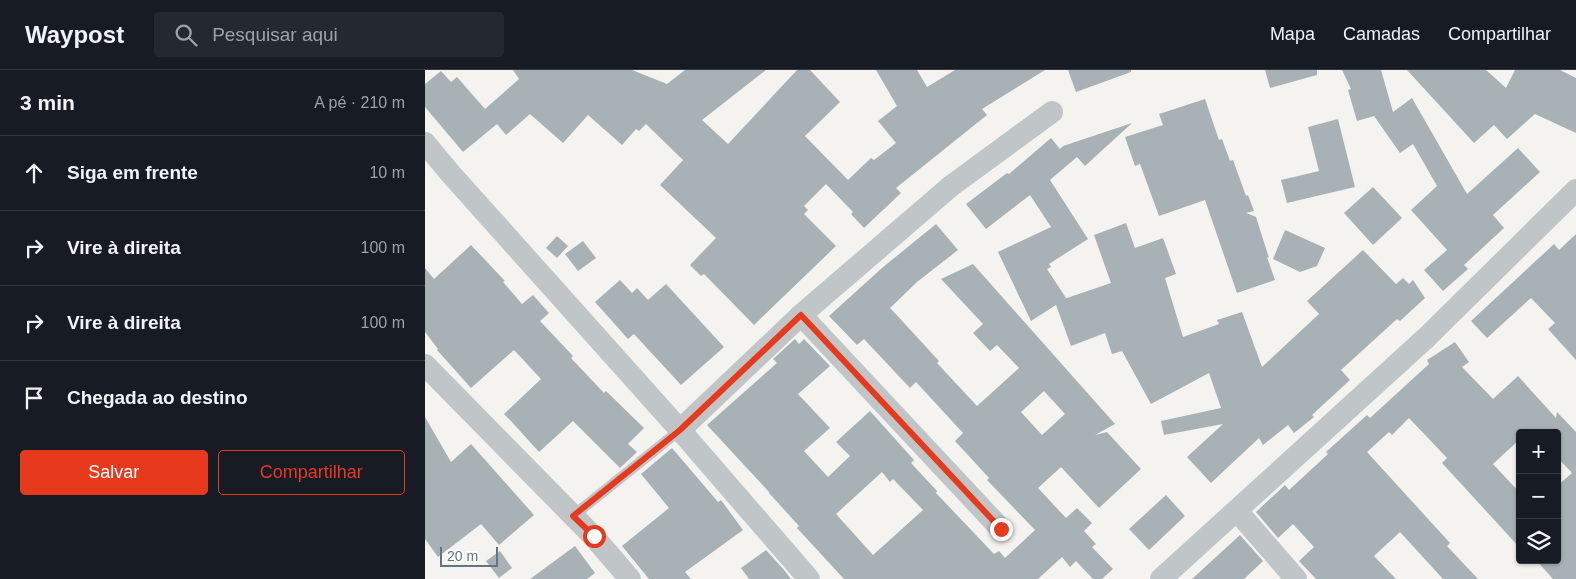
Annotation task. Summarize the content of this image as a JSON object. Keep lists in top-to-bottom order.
{
  "scale_bar": "20 m",
  "page": {
    "header": "Waypost",
    "search": "Pesquisar aqui",
    "nav": ["Mapa", "Camadas", "Compartilhar"],
    "heading": ["3 min", "A pé · 210 m"],
    "list": [
      ["Siga em frente", "10 m"],
      ["Vire à direita", "100 m"],
      ["Vire à direita", "100 m"],
      "Chegada ao destino"
    ],
    "map_buttons": ["+", "−"],
    "buttons": ["Salvar", "Compartilhar"],
    "scale": "20 m"
  }
}
